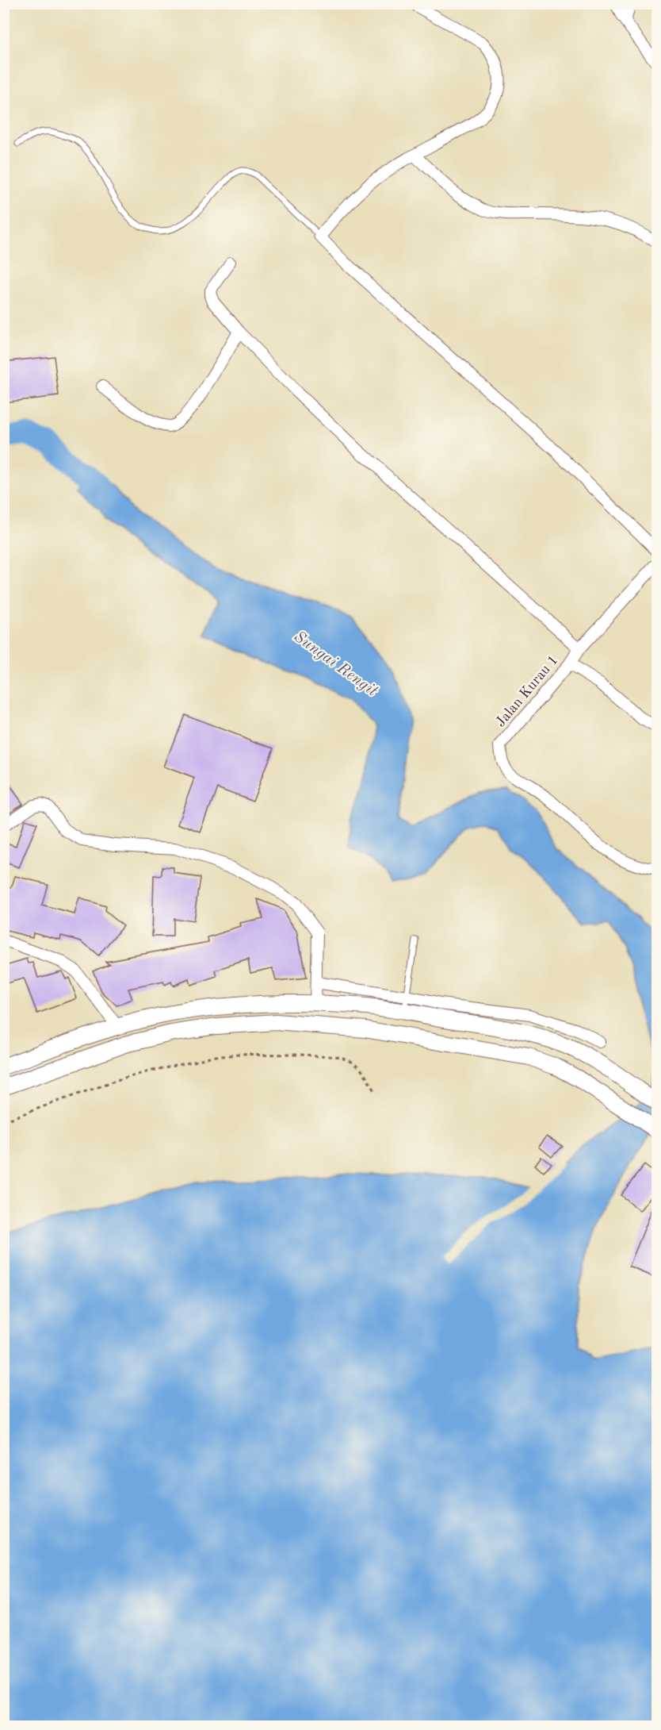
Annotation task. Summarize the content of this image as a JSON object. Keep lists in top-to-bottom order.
{
  "streets": {
    "street": ["Jalan Kurau 1"]
  },
  "water": ["Sungai Rengit"]
}
